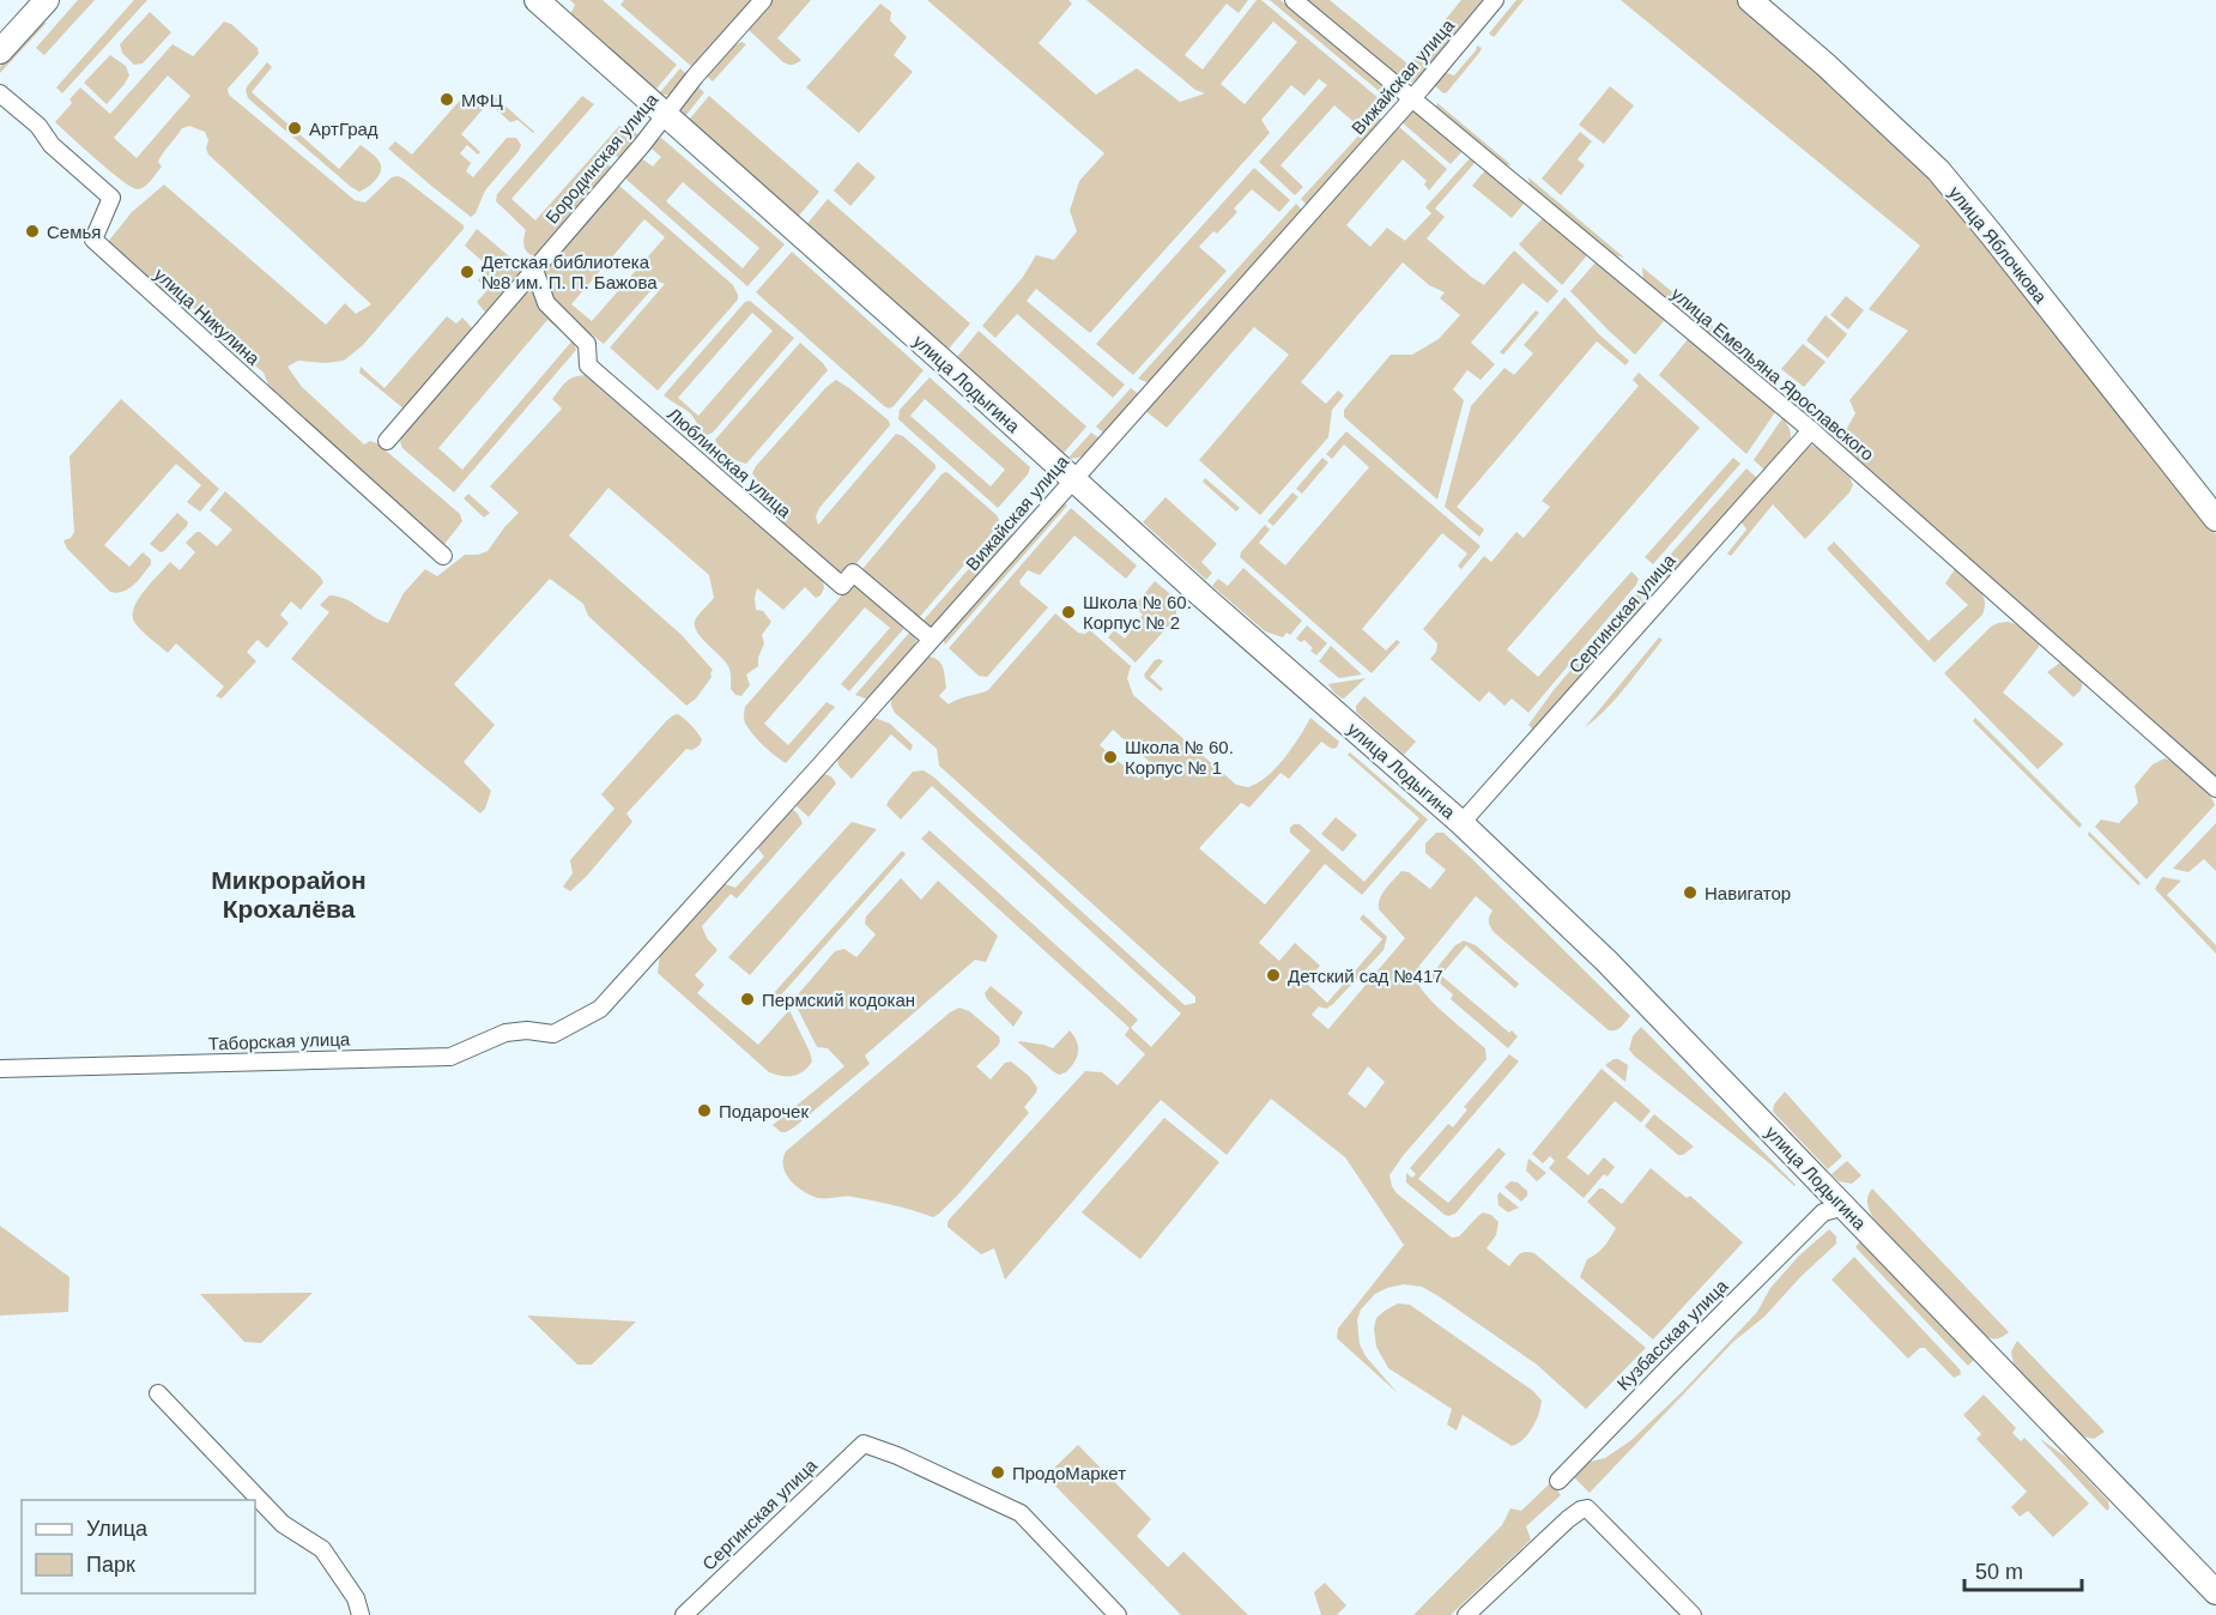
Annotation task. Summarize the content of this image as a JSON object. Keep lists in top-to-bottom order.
{
  "streets": {
    "main road": ["улица Яблочкова", "улица Лодыгина"],
    "street": [
      "Вижайская улица",
      "Бородинская улица",
      "улица Никулина",
      "улица Емельяна Ярославского",
      "Люблинская улица",
      "Сергинская улица",
      "Таборская улица",
      "Кузбасская улица"
    ]
  },
  "crossings": [
    ["Вижайская улица", "улица Емельяна Ярославского"],
    ["Вижайская улица", "улица Лодыгина"],
    ["Вижайская улица", "Люблинская улица"],
    ["Вижайская улица", "Таборская улица"],
    ["Бородинская улица", "улица Лодыгина"],
    ["Бородинская улица", "Люблинская улица"],
    ["улица Емельяна Ярославского", "Сергинская улица"],
    ["улица Лодыгина", "Сергинская улица"],
    ["улица Лодыгина", "Кузбасская улица"]
  ],
  "districts": ["Микрорайон Крохалёва"],
  "places": [
    "МФЦ",
    "АртГрад",
    "Семья",
    "Детская библиотека №8 им. П. П. Бажова",
    "Школа № 60. Корпус № 2",
    "Школа № 60. Корпус № 1",
    "Навигатор",
    "Детский сад №417",
    "Пермский кодокан",
    "Подарочек",
    "ПродоМаркет"
  ],
  "legend": ["Улица", "Парк"],
  "scale_bar": "50 m"
}
